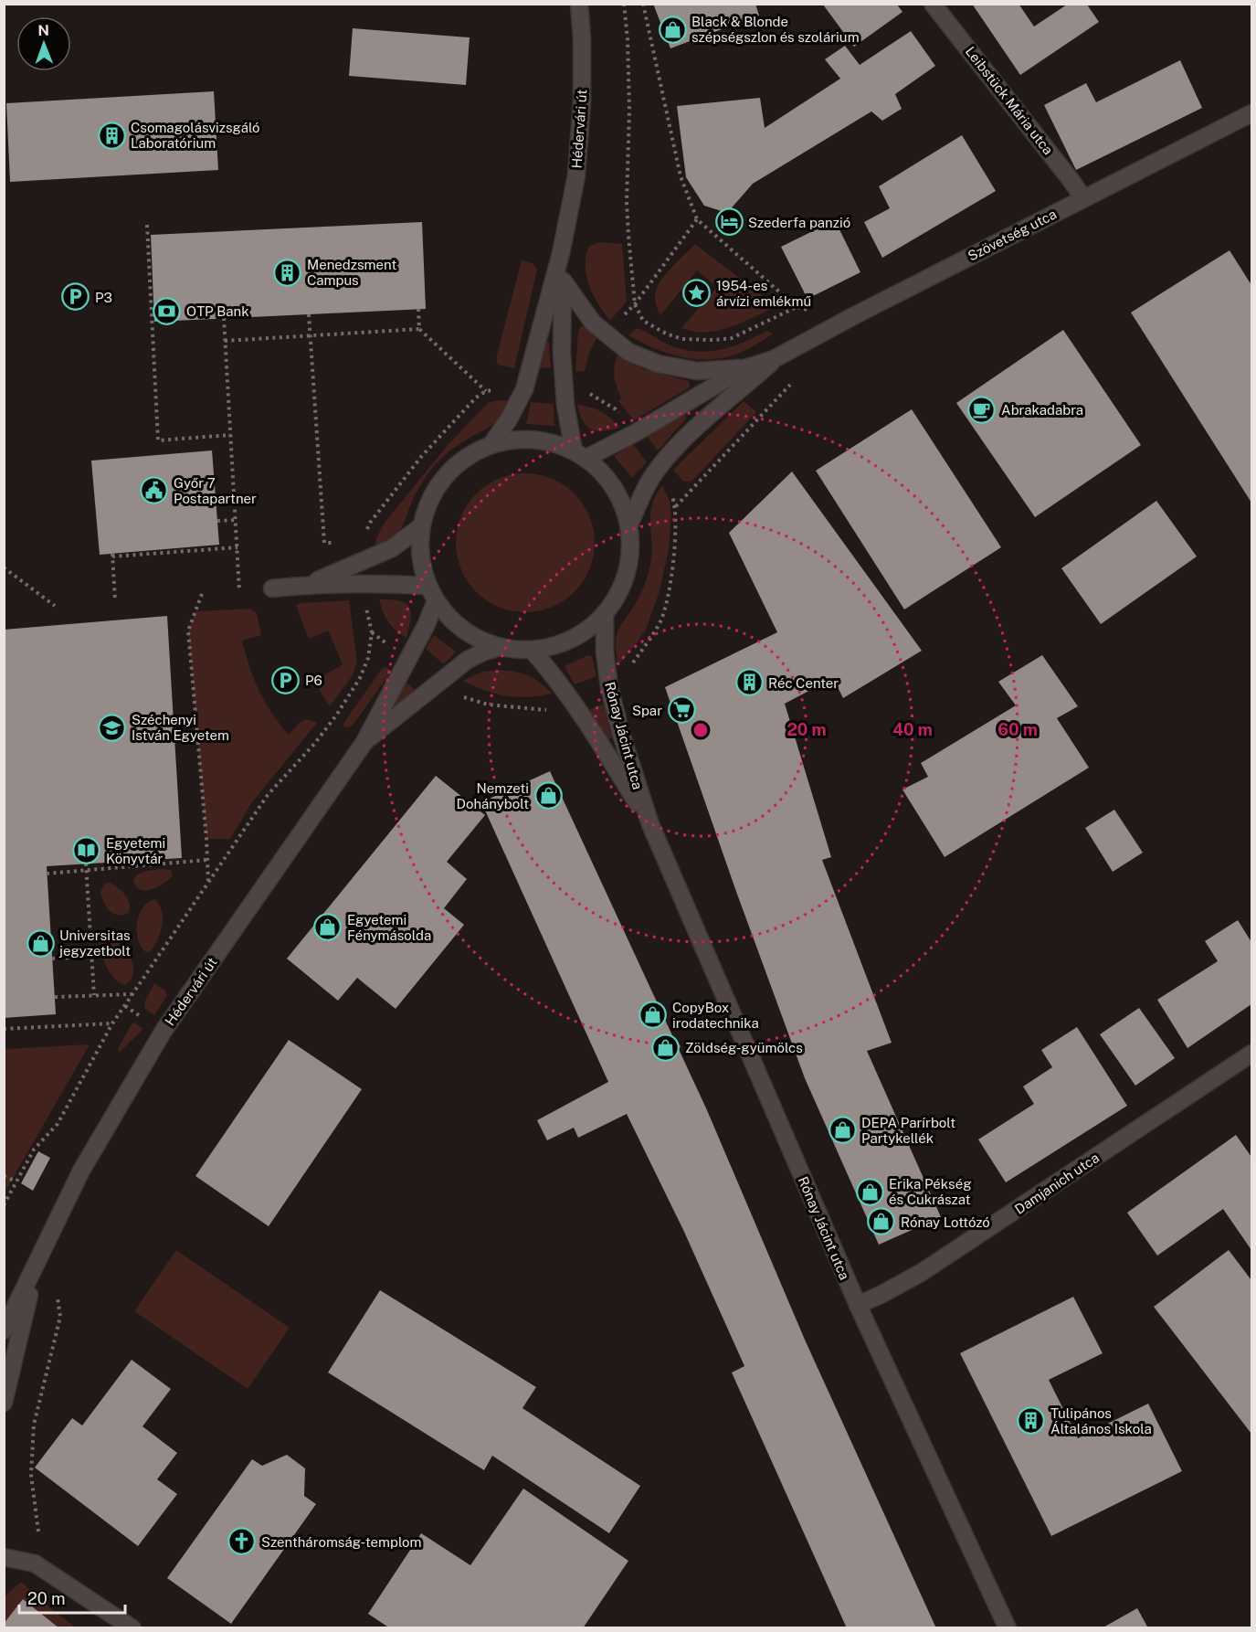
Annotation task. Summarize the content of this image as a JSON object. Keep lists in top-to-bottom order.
{
  "streets": {
    "street": [
      "Leibstück Mária utca",
      "Hédervári út",
      "Szövetség utca",
      "Rónay Jácint utca",
      "Damjanich utca"
    ]
  },
  "crossings": [
    ["Leibstück Mária utca", "Szövetség utca"],
    ["Hédervári út", "Szövetség utca"],
    ["Rónay Jácint utca", "Damjanich utca"]
  ],
  "places": {
    "shop": [
      "Black & Blonde szépségszlon és szolárium",
      "Nemzeti Dohánybolt",
      "Egyetemi Fénymásolda",
      "Universitas jegyzetbolt",
      "CopyBox irodatechnika",
      "Zöldség-gyümölcs",
      "DEPA Parírbolt Partykellék",
      "Erika Pékség és Cukrászat",
      "Rónay Lottózó"
    ],
    "building": [
      "Csomagolásvizsgáló Laboratórium",
      "Menedzsment Campus",
      "Réc Center",
      "Tulipános Általános Iskola"
    ],
    "hotel": ["Szederfa panzió"],
    "place": ["1954-es árvízi emlékmű"],
    "parking": ["P3", "P6"],
    "bank": ["OTP Bank"],
    "cafe": ["Abrakadabra"],
    "public building": ["Győr 7 Postapartner"],
    "supermarket": ["Spar"],
    "school or university": ["Széchenyi István Egyetem"],
    "library": ["Egyetemi Könyvtár"],
    "church": ["Szentháromság-templom"]
  },
  "scale_bar": "20 m",
  "north": "top",
  "rings": ["20 m", "40 m", "60 m"]
}
